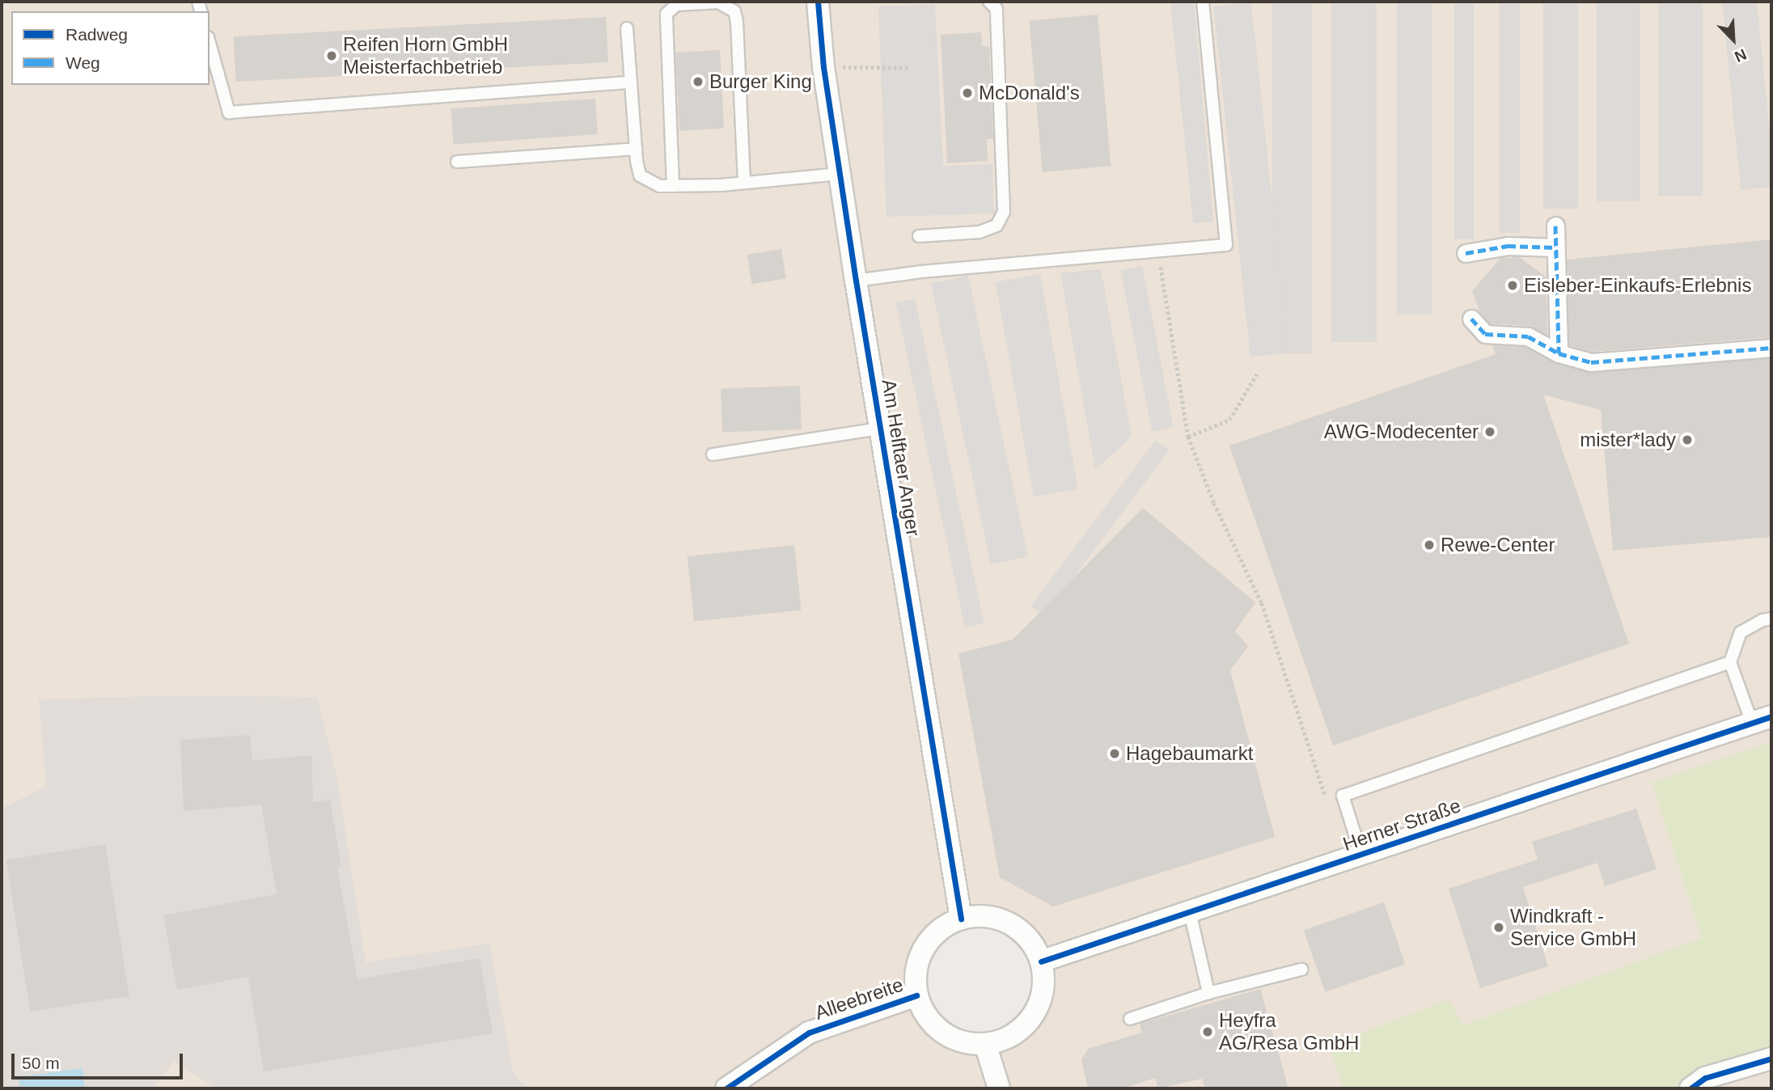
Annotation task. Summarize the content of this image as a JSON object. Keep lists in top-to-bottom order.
{
  "streets": {
    "street": ["Am Helftaer Anger", "Herner Straße", "Alleebreite"]
  },
  "crossings": [
    ["Am Helftaer Anger", "Herner Straße"],
    ["Am Helftaer Anger", "Alleebreite"],
    ["Herner Straße", "Alleebreite"]
  ],
  "places": [
    "Reifen Horn GmbH Meisterfachbetrieb",
    "Burger King",
    "McDonald's",
    "Eisleber-Einkaufs-Erlebnis",
    "AWG-Modecenter",
    "mister*lady",
    "Rewe-Center",
    "Hagebaumarkt",
    "Windkraft - Service GmbH",
    "Heyfra AG/Resa GmbH"
  ],
  "legend": ["Radweg", "Weg"],
  "scale_bar": "50 m",
  "north": "bottom right"
}
